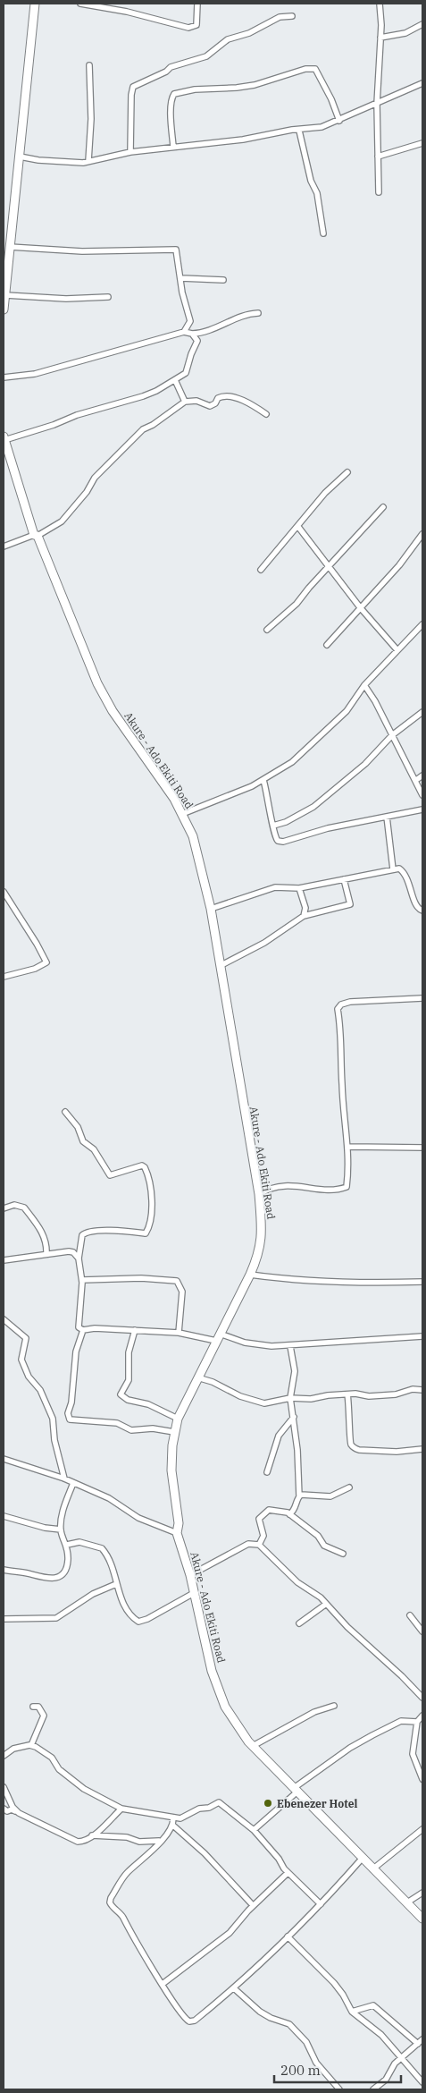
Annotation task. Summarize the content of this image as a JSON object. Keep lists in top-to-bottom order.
{
  "streets": {
    "main road": ["Akure - Ado Ekiti Road"]
  },
  "places": ["Ebenezer Hotel"],
  "scale_bar": "200 m"
}
